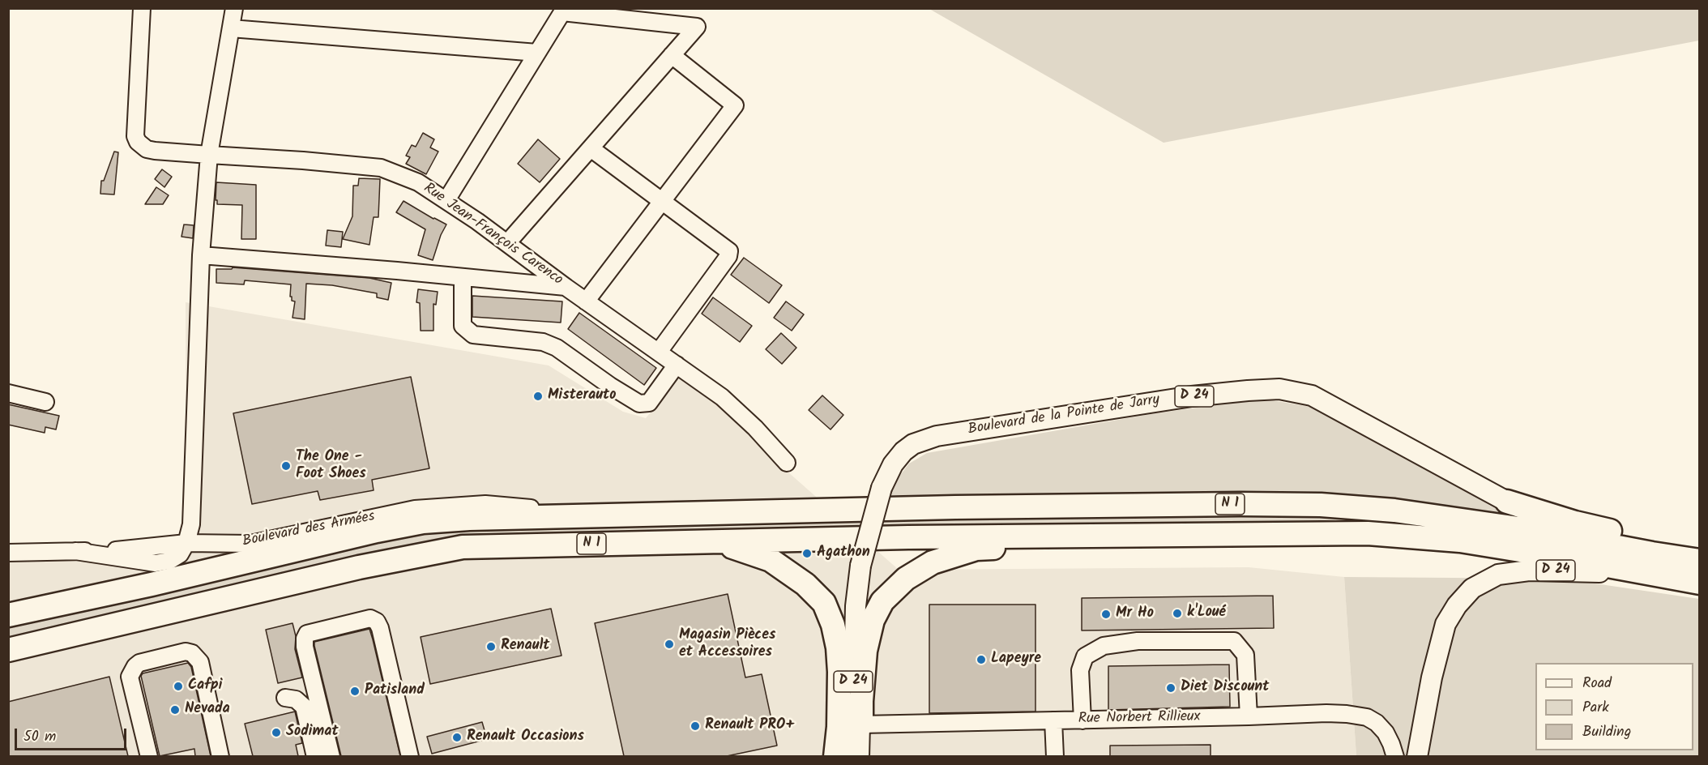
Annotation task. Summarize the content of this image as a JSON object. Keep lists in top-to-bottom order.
{
  "streets": {
    "highway": ["N 1"],
    "main road": ["D 24", "Boulevard de la Pointe de Jarry"],
    "street": ["Rue Jean-François Carenco", "Boulevard des Armées", "Rue Norbert Rillieux"]
  },
  "crossings": [
    ["D 24", "N 1"],
    ["Boulevard de la Pointe de Jarry", "N 1"],
    ["N 1", "Boulevard des Armées"]
  ],
  "places": [
    "Misterauto",
    "The One - Foot Shoes",
    "Agathon",
    "k'Loué",
    "Mr Ho",
    "Magasin Pièces et Accessoires",
    "Renault",
    "Lapeyre",
    "Cafpi",
    "Diet Discount",
    "Patisland",
    "Nevada",
    "Renault PRO+",
    "Sodimat",
    "Renault Occasions"
  ],
  "legend": ["Road", "Park", "Building"],
  "scale_bar": "50 m"
}
